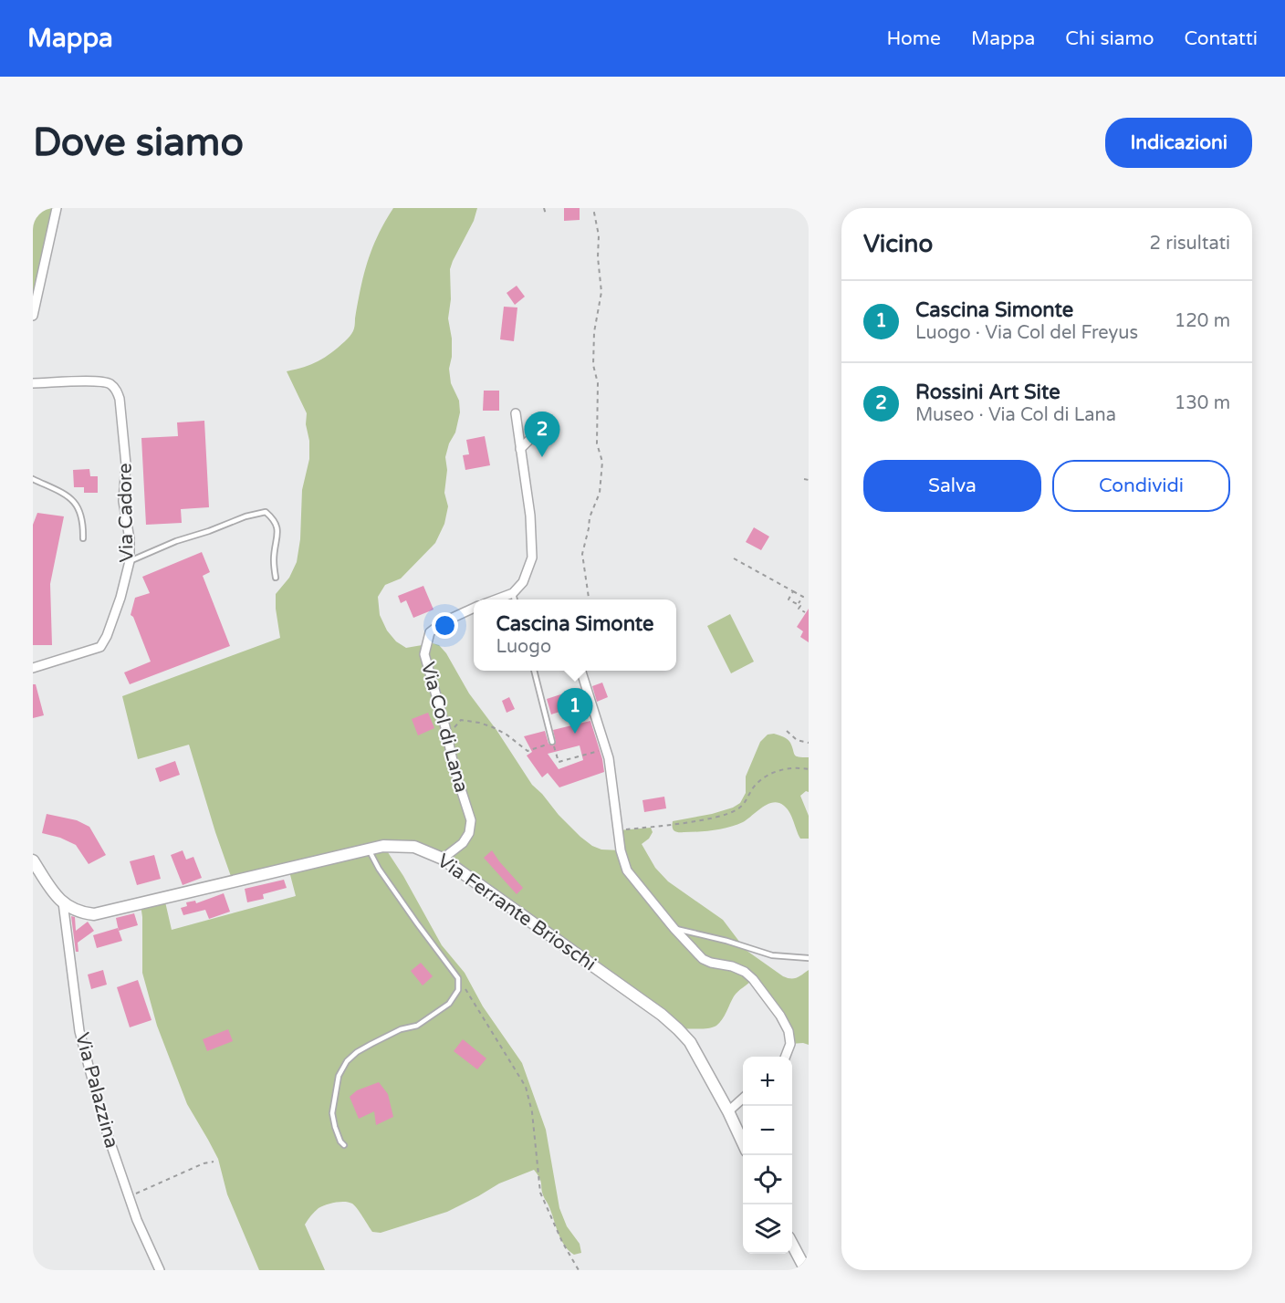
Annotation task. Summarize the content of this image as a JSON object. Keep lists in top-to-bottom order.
{
  "streets": {
    "street": [
      "Via Cadore",
      "Via Col di Lana",
      "Via Ferrante Brioschi",
      "Via Palazzina"
    ]
  },
  "crossings": [
    ["Via Col di Lana", "Via Ferrante Brioschi"],
    ["Via Ferrante Brioschi", "Via Palazzina"]
  ],
  "page": {
    "header": "Mappa",
    "nav": [
      "Home",
      "Mappa",
      "Chi siamo",
      "Contatti"
    ],
    "buttons": [
      "Indicazioni",
      ["Salva", "Condividi"]
    ],
    "title": "Dove siamo",
    "heading": ["Vicino", "2 risultati"],
    "list": [
      {
        "mark": "1",
        "name": "Cascina Simonte",
        "note": "Luogo · Via Col del Freyus",
        "value": "120 m"
      },
      {
        "mark": "2",
        "name": "Rossini Art Site",
        "note": "Museo · Via Col di Lana",
        "value": "130 m"
      }
    ],
    "pins": ["2", "1"],
    "popup": ["Cascina Simonte", "Luogo"],
    "map_buttons": ["+", "−"]
  }
}
